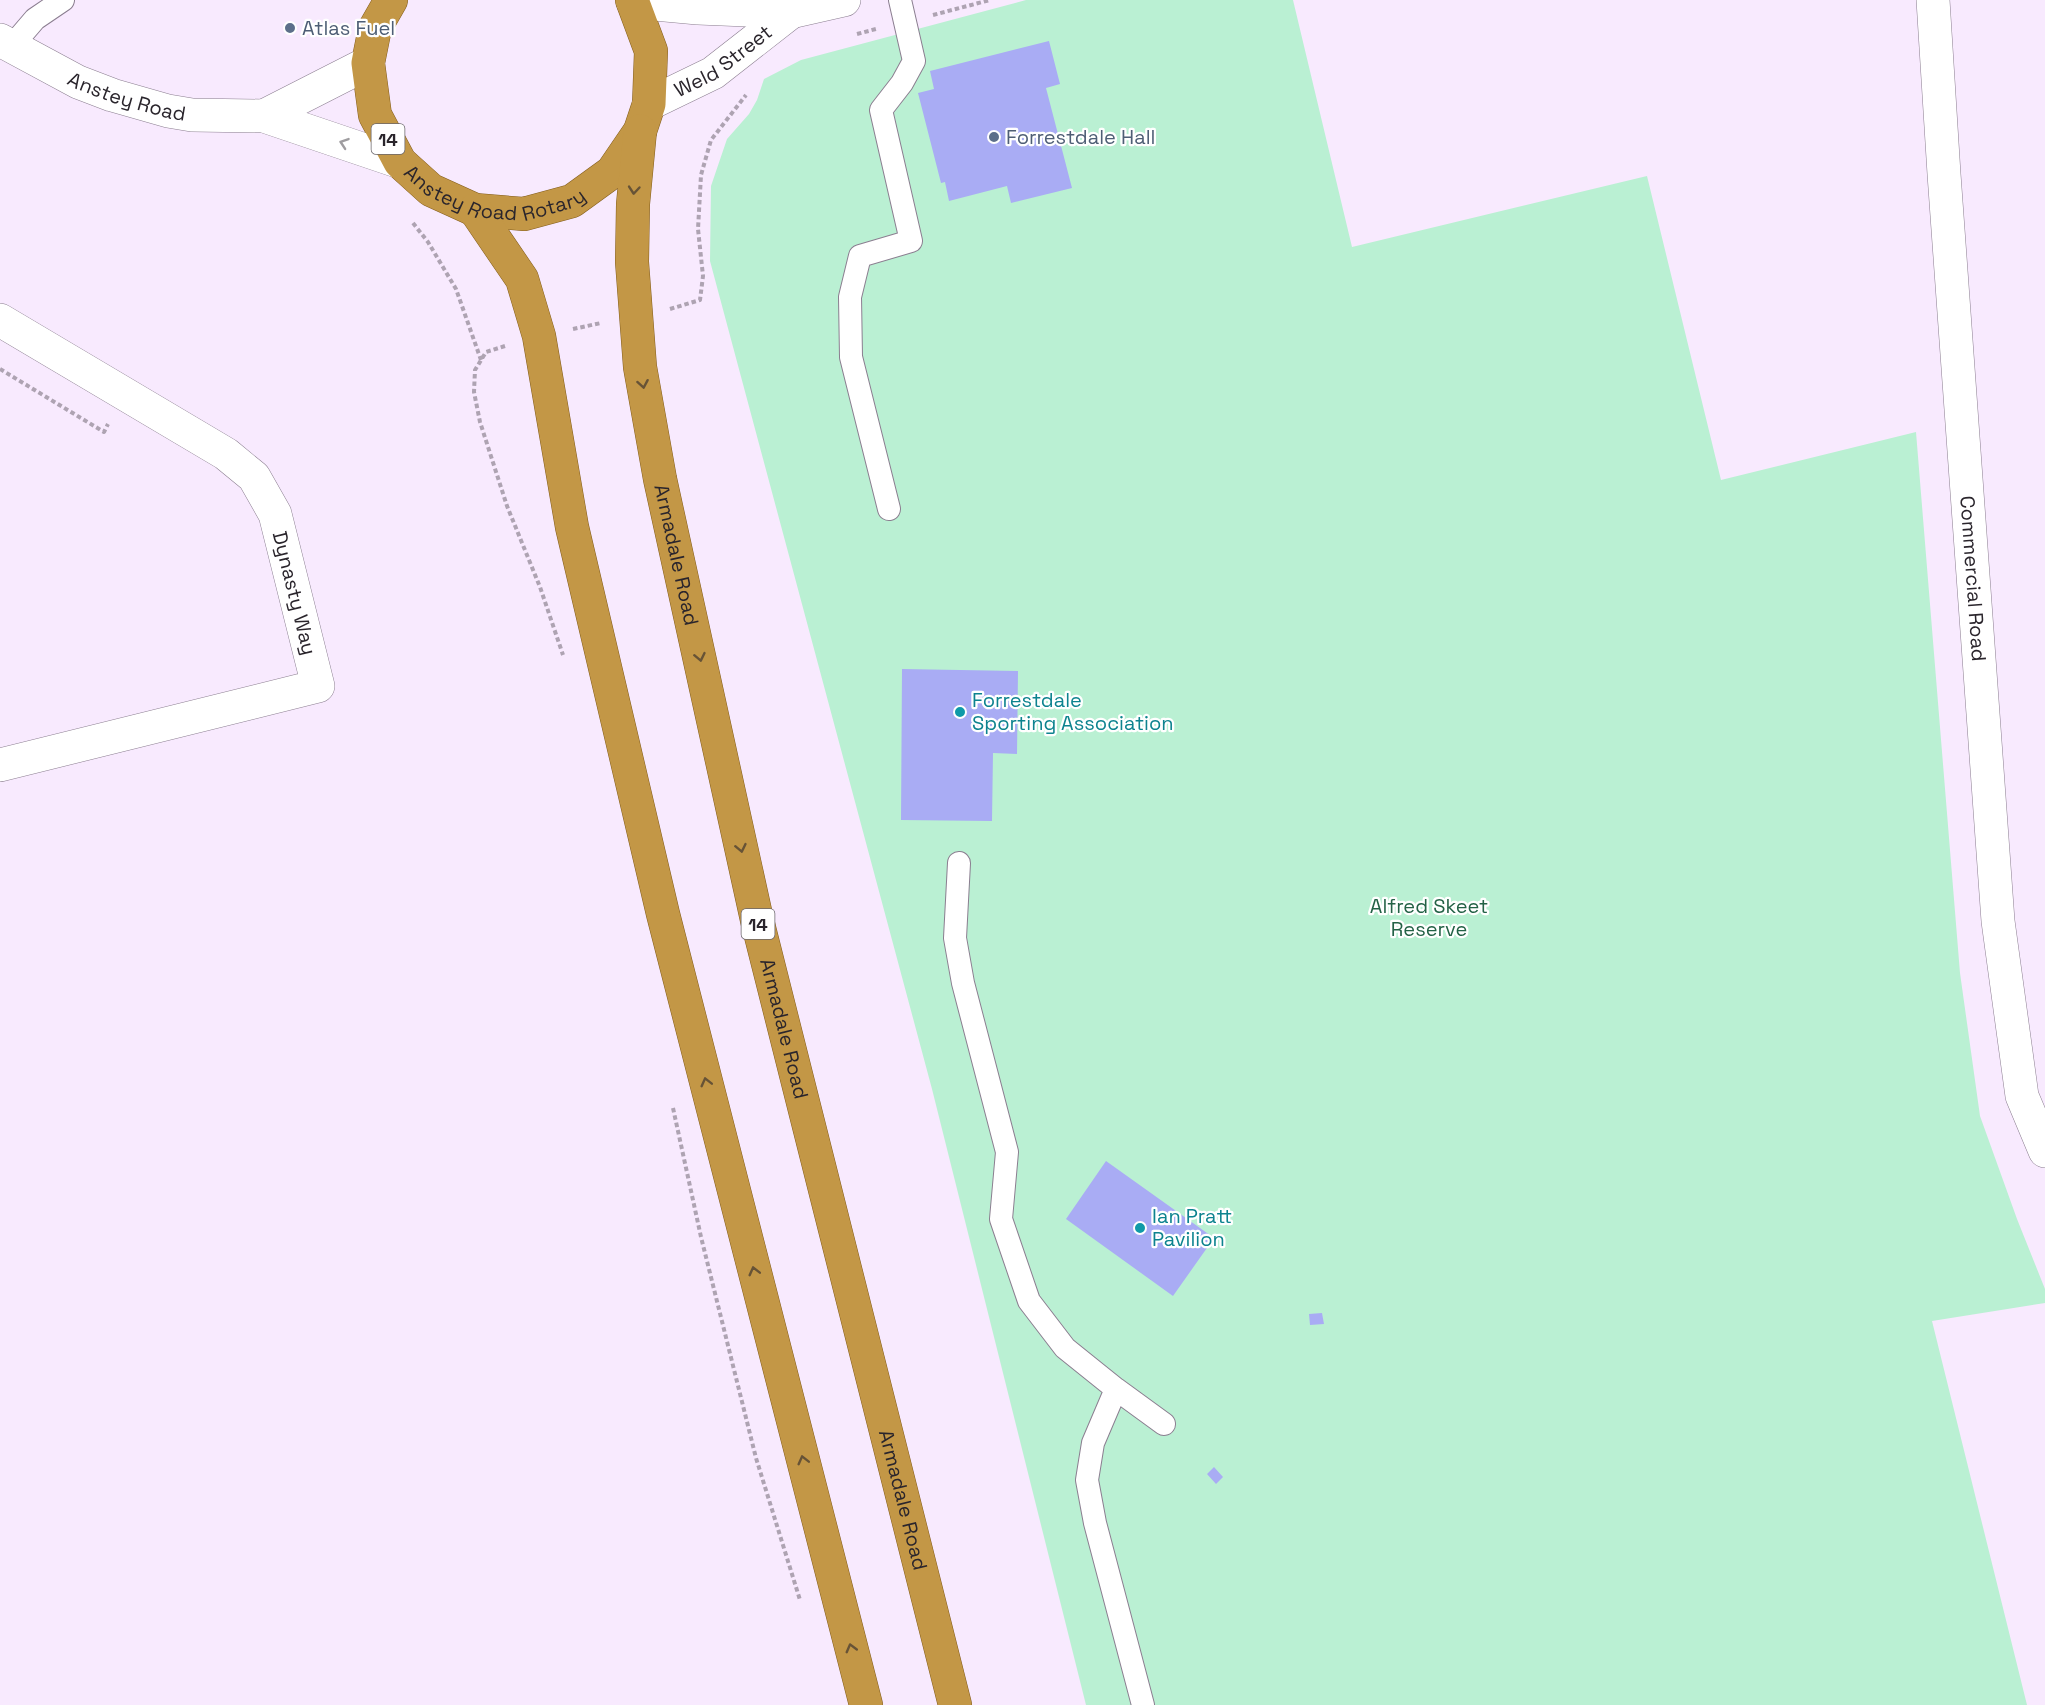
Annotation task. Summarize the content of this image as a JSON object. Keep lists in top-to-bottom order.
{
  "streets": {
    "highway": ["14", "Anstey Road Rotary", "Armadale Road"],
    "street": [
      "Weld Street",
      "Anstey Road",
      "Commercial Road",
      "Dynasty Way"
    ]
  },
  "crossings": [
    ["Weld Street", "14"],
    ["Weld Street", "Anstey Road Rotary"],
    ["Weld Street", "Armadale Road"],
    ["Anstey Road", "Anstey Road Rotary"],
    ["14", "Anstey Road Rotary"],
    ["14", "Armadale Road"],
    ["Anstey Road Rotary", "Armadale Road"]
  ],
  "parks": ["Alfred Skeet Reserve"],
  "places": [
    "Atlas Fuel",
    "Forrestdale Hall",
    "Forrestdale Sporting Association",
    "Ian Pratt Pavilion"
  ]
}
